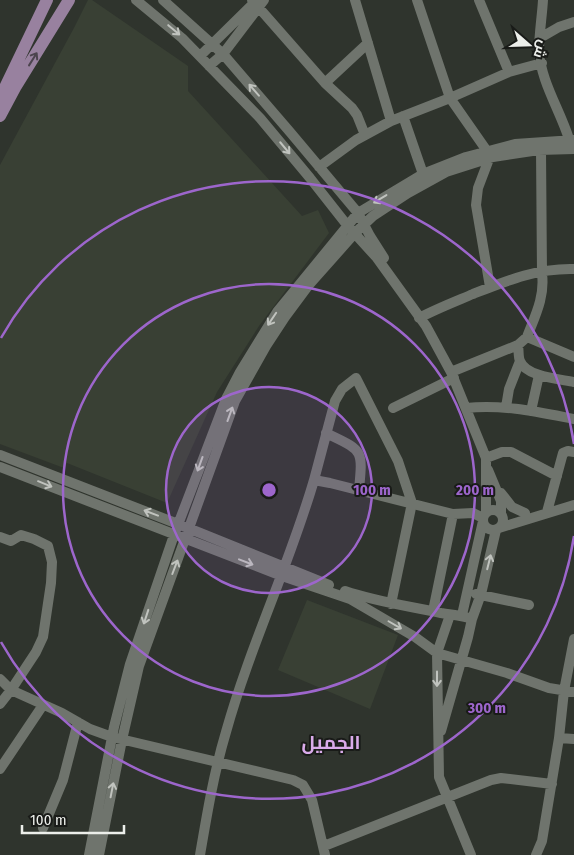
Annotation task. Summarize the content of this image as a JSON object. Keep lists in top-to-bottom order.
{
  "districts": ["الجميل"],
  "scale_bar": "100 m",
  "north": "right",
  "rings": ["100 m", "200 m", "300 m"]
}
